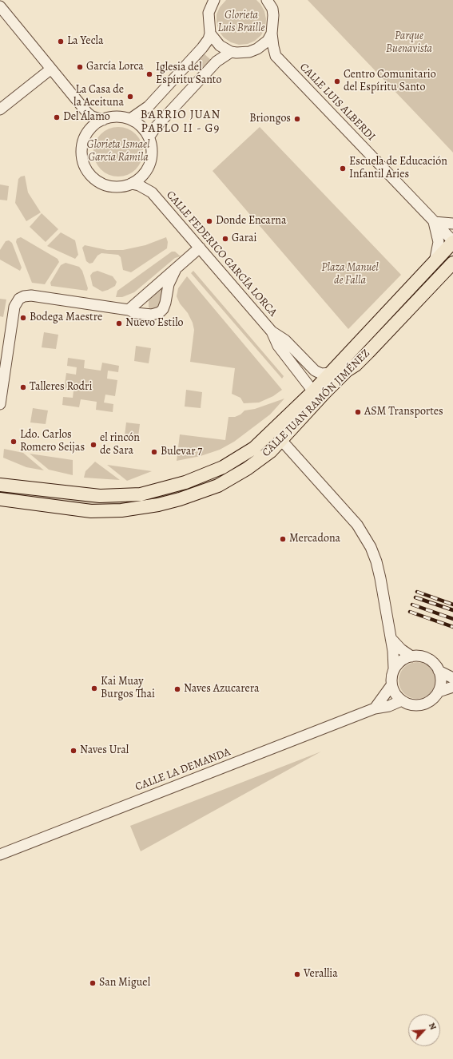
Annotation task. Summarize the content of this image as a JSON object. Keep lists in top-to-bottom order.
{
  "streets": {
    "main road": ["CALLE JUAN RAMÓN JIMÉNEZ"],
    "street": ["CALLE LUIS ALBERDI", "CALLE FEDERICO GARCÍA LORCA", "CALLE LA DEMANDA"]
  },
  "crossings": [
    ["CALLE LUIS ALBERDI", "CALLE JUAN RAMÓN JIMÉNEZ"],
    ["CALLE FEDERICO GARCÍA LORCA", "CALLE JUAN RAMÓN JIMÉNEZ"]
  ],
  "districts": ["BARRIO JUAN PABLO II - G9"],
  "parks": [
    "Glorieta Luis Braille",
    "Parque Buenavista",
    "Glorieta Ismael García Rámila",
    "Plaza Manuel de Falla"
  ],
  "places": [
    "La Yecla",
    "García Lorca",
    "Iglesia del Espíritu Santo",
    "Centro Comunitario del Espíritu Santo",
    "La Casa de la Aceituna",
    "Del Álamo",
    "Briongos",
    "Escuela de Educación Infantil Aries",
    "Donde Encarna",
    "Garai",
    "Bodega Maestre",
    "Nuevo Estilo",
    "Talleres Rodri",
    "ASM Transportes",
    "Ldo. Carlos Romero Seijas",
    "el rincón de Sara",
    "Bulevar 7",
    "Mercadona",
    "Kai Muay Burgos Thai",
    "Naves Azucarera",
    "Naves Ural",
    "Verallia",
    "San Miguel"
  ],
  "north": "top right"
}
